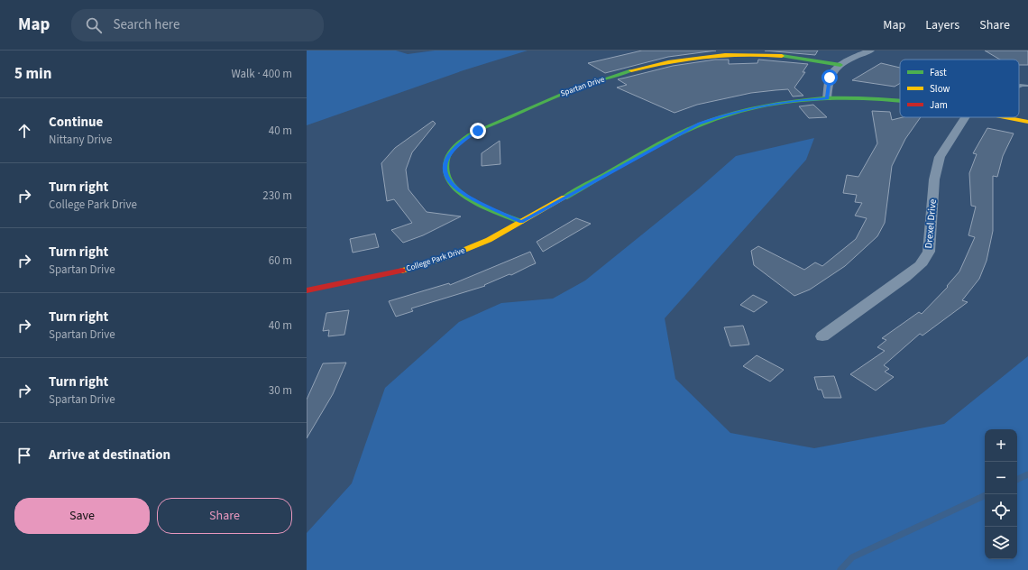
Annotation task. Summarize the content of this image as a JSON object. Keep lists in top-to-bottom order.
{
  "streets": {
    "street": ["Spartan Drive", "Drexel Drive", "College Park Drive"]
  },
  "crossings": [
    ["Spartan Drive", "College Park Drive"]
  ],
  "legend": ["Fast", "Slow", "Jam"],
  "page": {
    "header": "Map",
    "search": "Search here",
    "nav": ["Map", "Layers", "Share"],
    "heading": ["5 min", "Walk · 400 m"],
    "list": [
      ["Continue", "Nittany Drive", "40 m"],
      ["Turn right", "College Park Drive", "230 m"],
      ["Turn right", "Spartan Drive", "60 m"],
      ["Turn right", "Spartan Drive", "40 m"],
      ["Turn right", "Spartan Drive", "30 m"],
      "Arrive at destination"
    ],
    "map_buttons": ["+", "−"],
    "buttons": ["Save", "Share"]
  }
}
